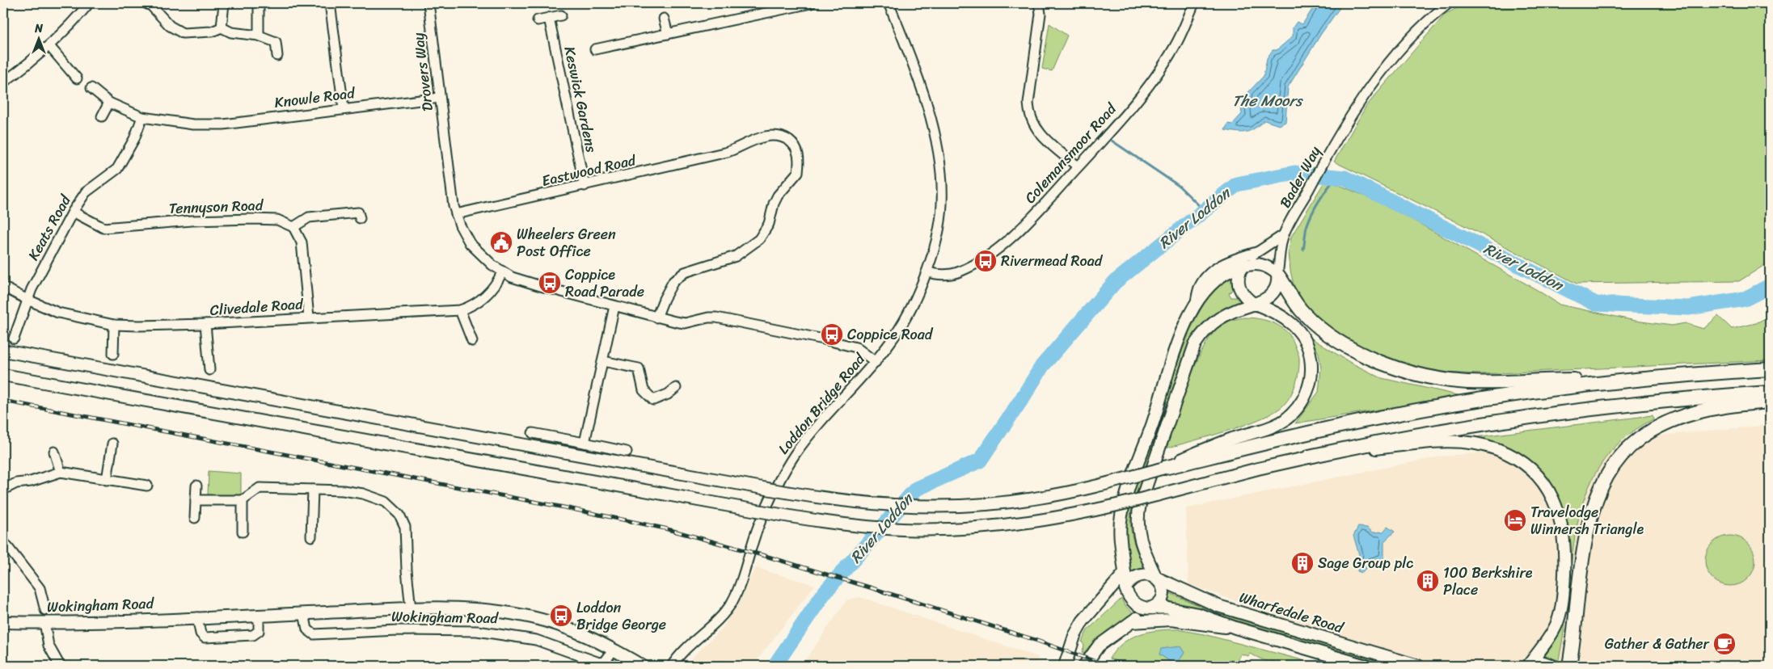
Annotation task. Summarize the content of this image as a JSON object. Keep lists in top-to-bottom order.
{
  "streets": {
    "main road": ["Wokingham Road", "Wharfedale Road"],
    "street": [
      "Drovers Way",
      "Knowle Road",
      "Keswick Gardens",
      "Colemansmoor Road",
      "Eastwood Road",
      "Bader Way",
      "Tennyson Road",
      "Keats Road",
      "Clivedale Road",
      "Loddon Bridge Road"
    ]
  },
  "crossings": [
    ["Drovers Way", "Knowle Road"],
    ["Drovers Way", "Eastwood Road"],
    ["Knowle Road", "Keats Road"],
    ["Keswick Gardens", "Eastwood Road"],
    ["Colemansmoor Road", "Loddon Bridge Road"],
    ["Tennyson Road", "Keats Road"],
    ["Keats Road", "Clivedale Road"]
  ],
  "water": ["The Moors", "River Loddon"],
  "places": {
    "public building": ["Wheelers Green Post Office"],
    "bus stop": [
      "Rivermead Road",
      "Coppice Road Parade",
      "Coppice Road",
      "Loddon Bridge George"
    ],
    "hotel": ["Travelodge Winnersh Triangle"],
    "building": ["Sage Group plc", "100 Berkshire Place"],
    "cafe": ["Gather & Gather"]
  },
  "north": "top"
}
